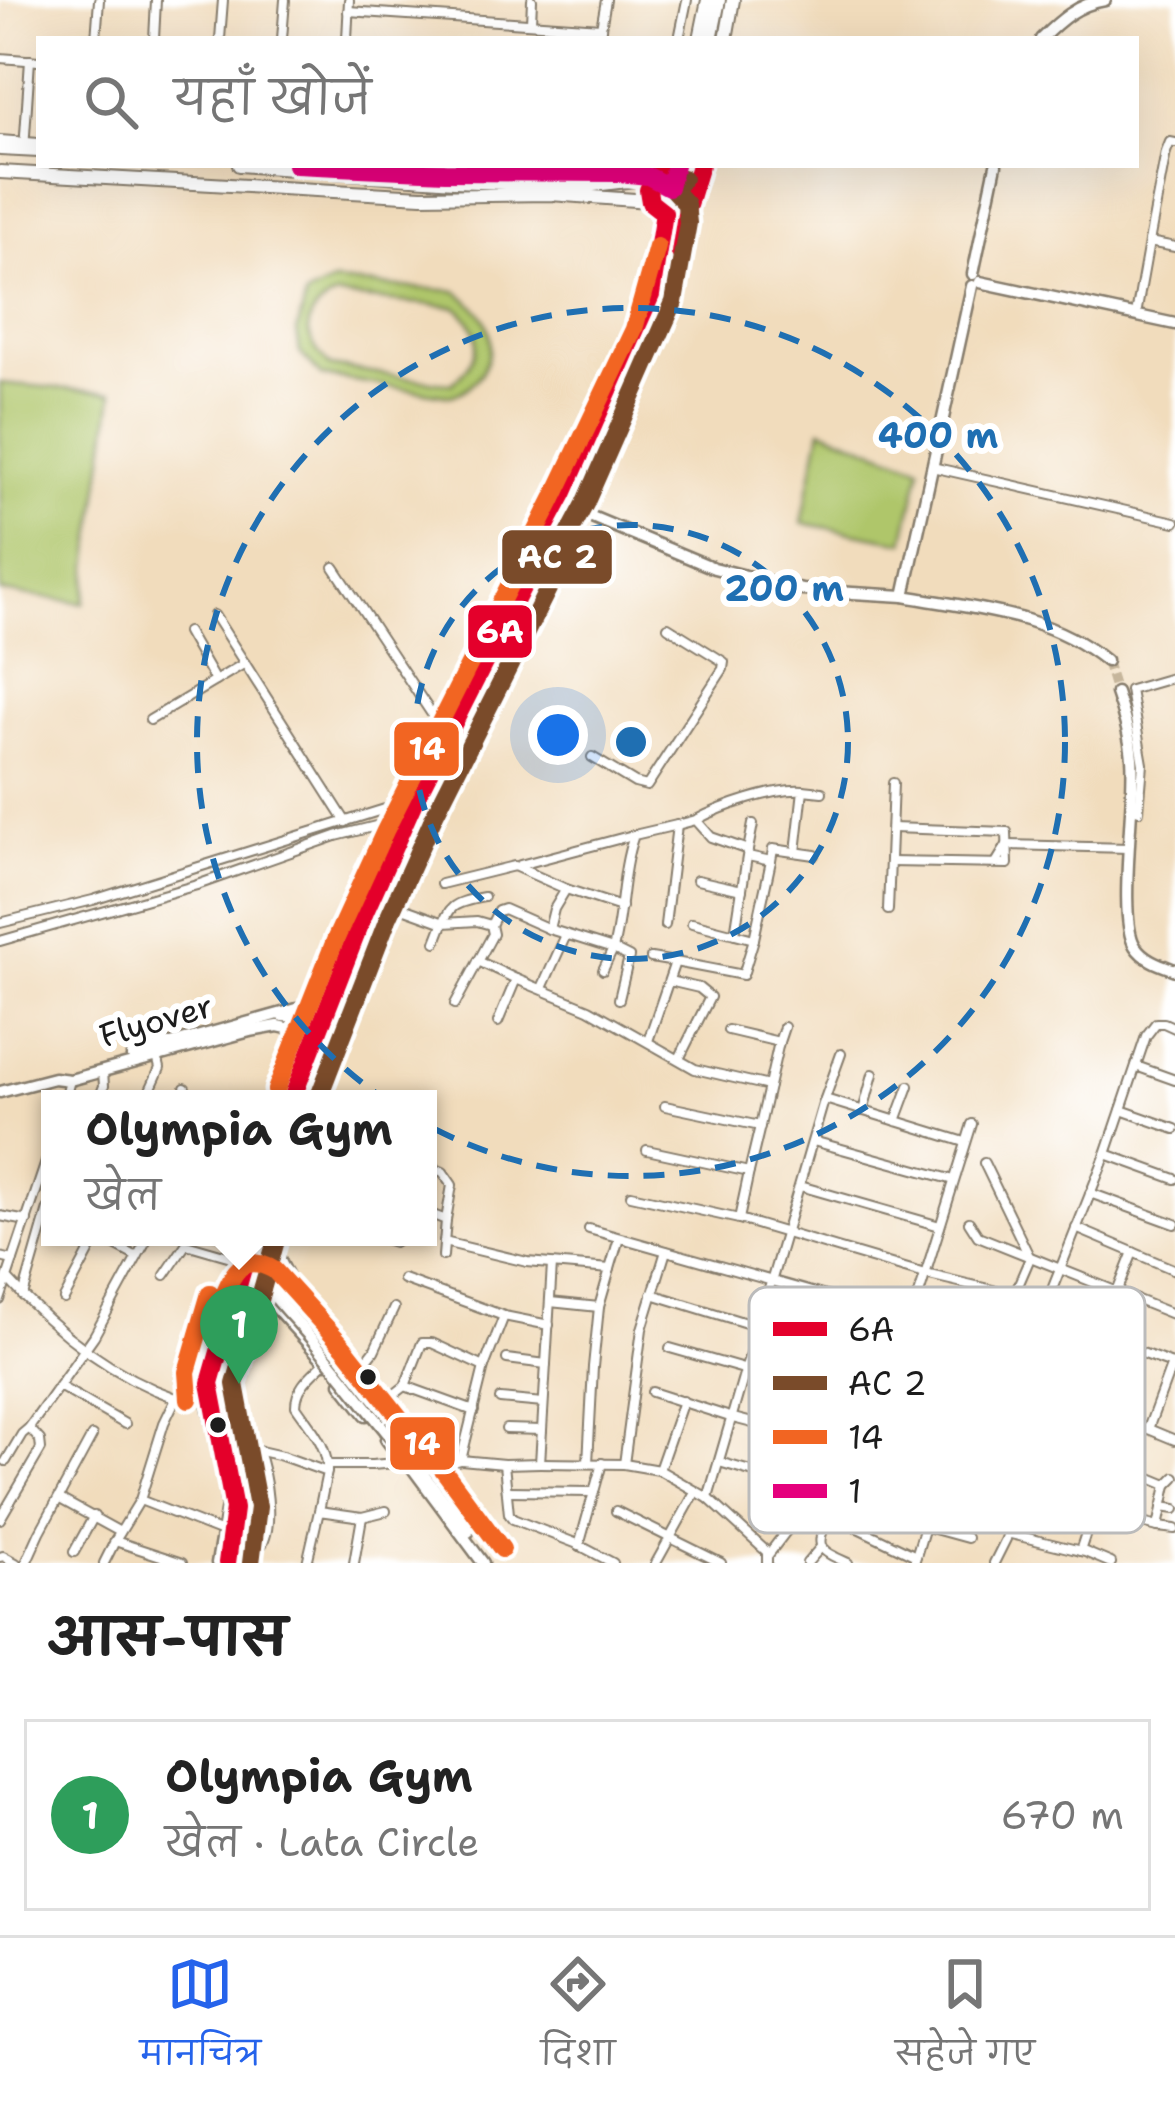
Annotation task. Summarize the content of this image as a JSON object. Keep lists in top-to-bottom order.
{
  "streets": {
    "street": ["Flyover"]
  },
  "lines": ["transit line 6A", "transit line 1", "transit line 14"],
  "legend": [
    "6A",
    "AC 2",
    "14",
    "1"
  ],
  "page": {
    "search": "यहाँ खोजें",
    "popup": ["Olympia Gym", "खेल"],
    "pins": "1",
    "heading": "आस-पास",
    "list": [
      {
        "mark": "1",
        "name": "Olympia Gym",
        "note": "खेल · Lata Circle",
        "value": "670 m"
      }
    ],
    "nav": ["मानचित्र", "दिशा", "सहेजे गए"]
  },
  "rings": ["400 m", "200 m"]
}
